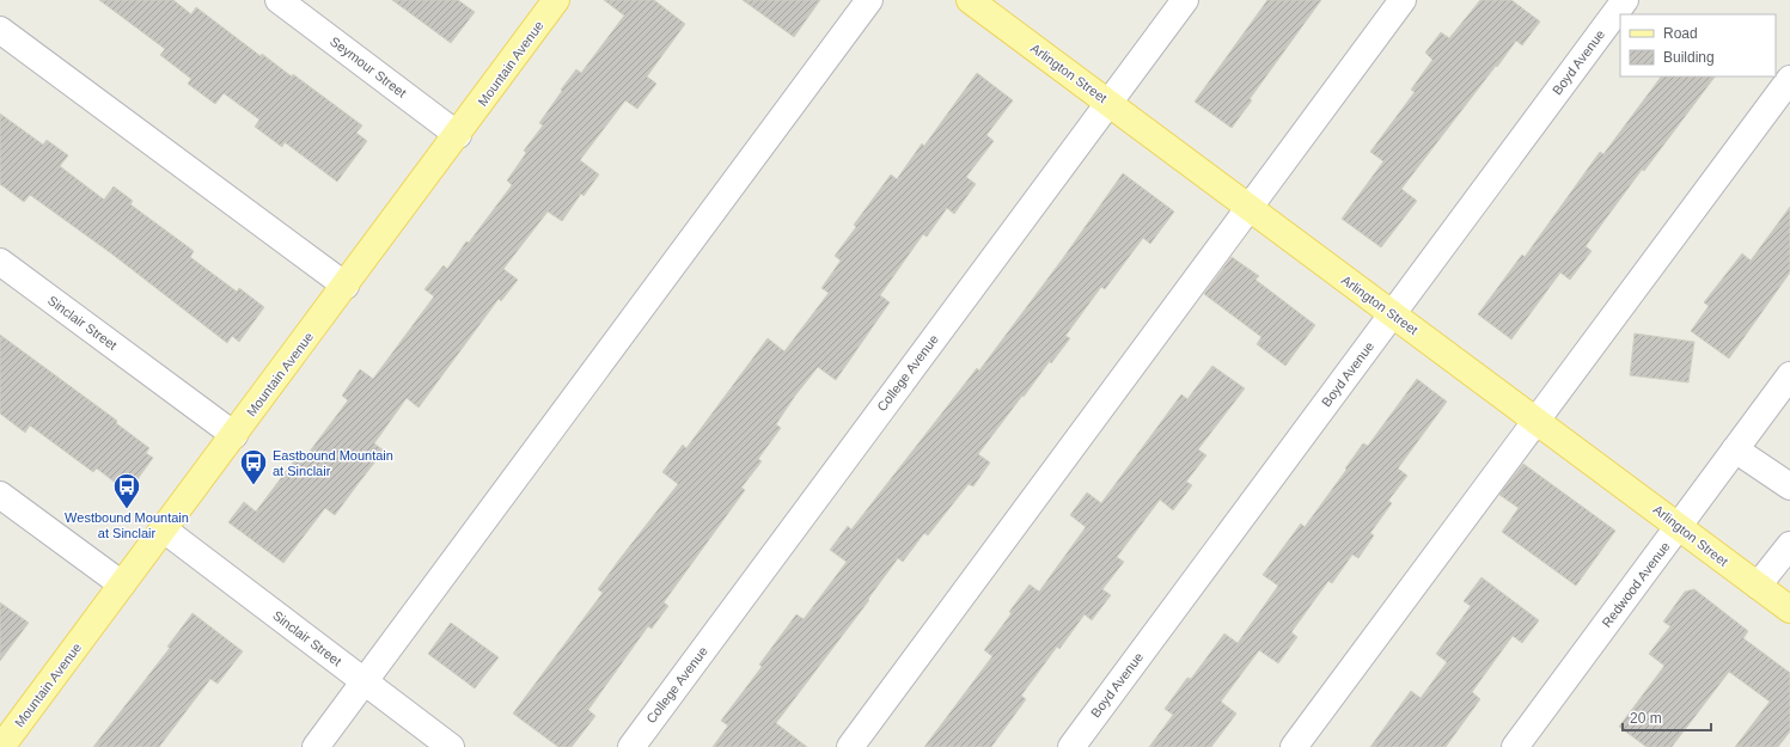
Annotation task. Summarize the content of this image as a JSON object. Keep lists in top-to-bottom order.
{
  "streets": {
    "main road": ["Mountain Avenue", "Arlington Street"],
    "street": [
      "Boyd Avenue",
      "Seymour Street",
      "Sinclair Street",
      "College Avenue",
      "Redwood Avenue"
    ]
  },
  "crossings": [
    ["Boyd Avenue", "Arlington Street"],
    ["Mountain Avenue", "Seymour Street"],
    ["Mountain Avenue", "Sinclair Street"],
    ["Arlington Street", "College Avenue"],
    ["Arlington Street", "Redwood Avenue"]
  ],
  "places": {
    "bus stop": ["Eastbound Mountain at Sinclair", "Westbound Mountain at Sinclair"]
  },
  "legend": ["Road", "Building"],
  "scale_bar": "20 m"
}
